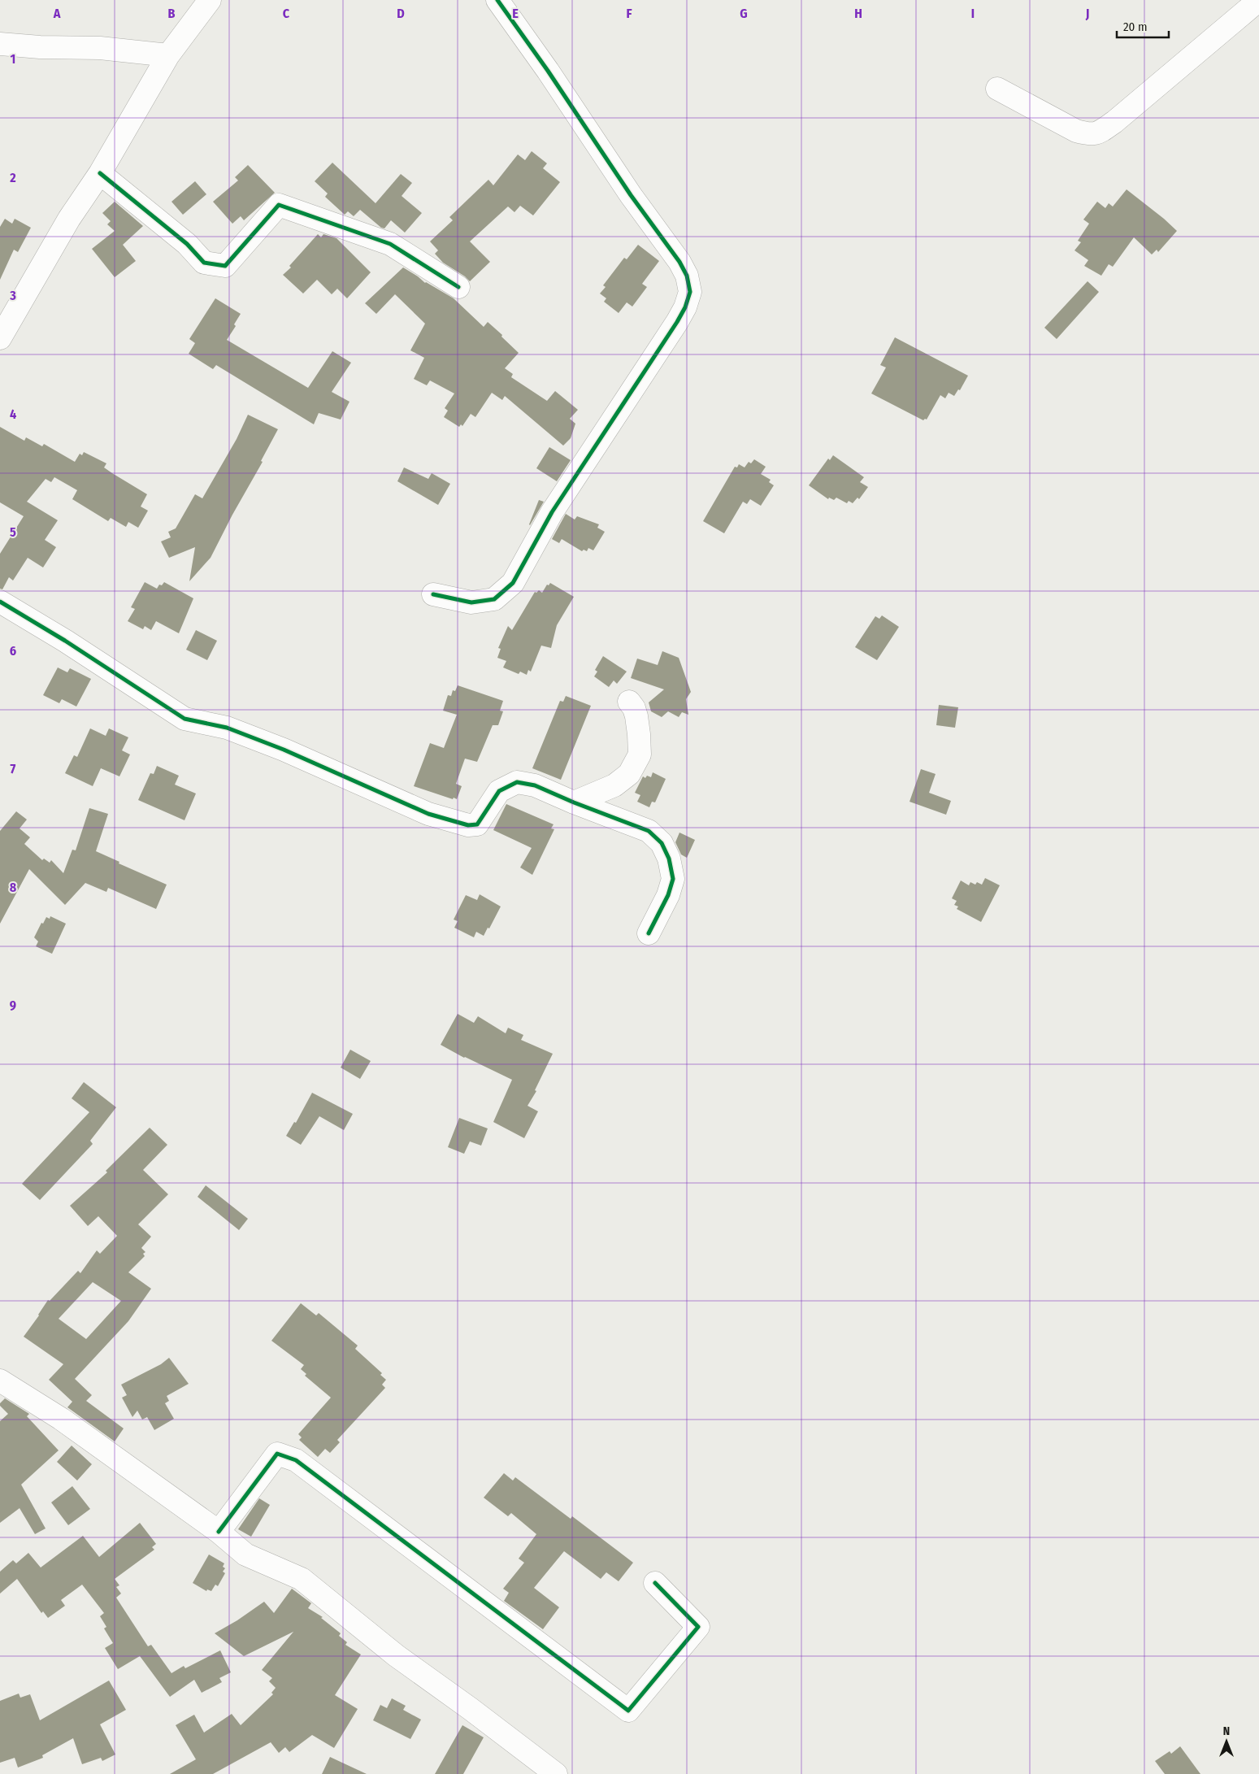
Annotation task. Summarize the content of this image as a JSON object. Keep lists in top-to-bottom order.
{
  "scale_bar": "20 m",
  "north": "top",
  "grid": {
    "columns": [
      "A",
      "B",
      "C",
      "D",
      "E",
      "F",
      "G",
      "H",
      "I",
      "J"
    ],
    "rows": [
      "1",
      "2",
      "3",
      "4",
      "5",
      "6",
      "7",
      "8",
      "9"
    ]
  }
}
